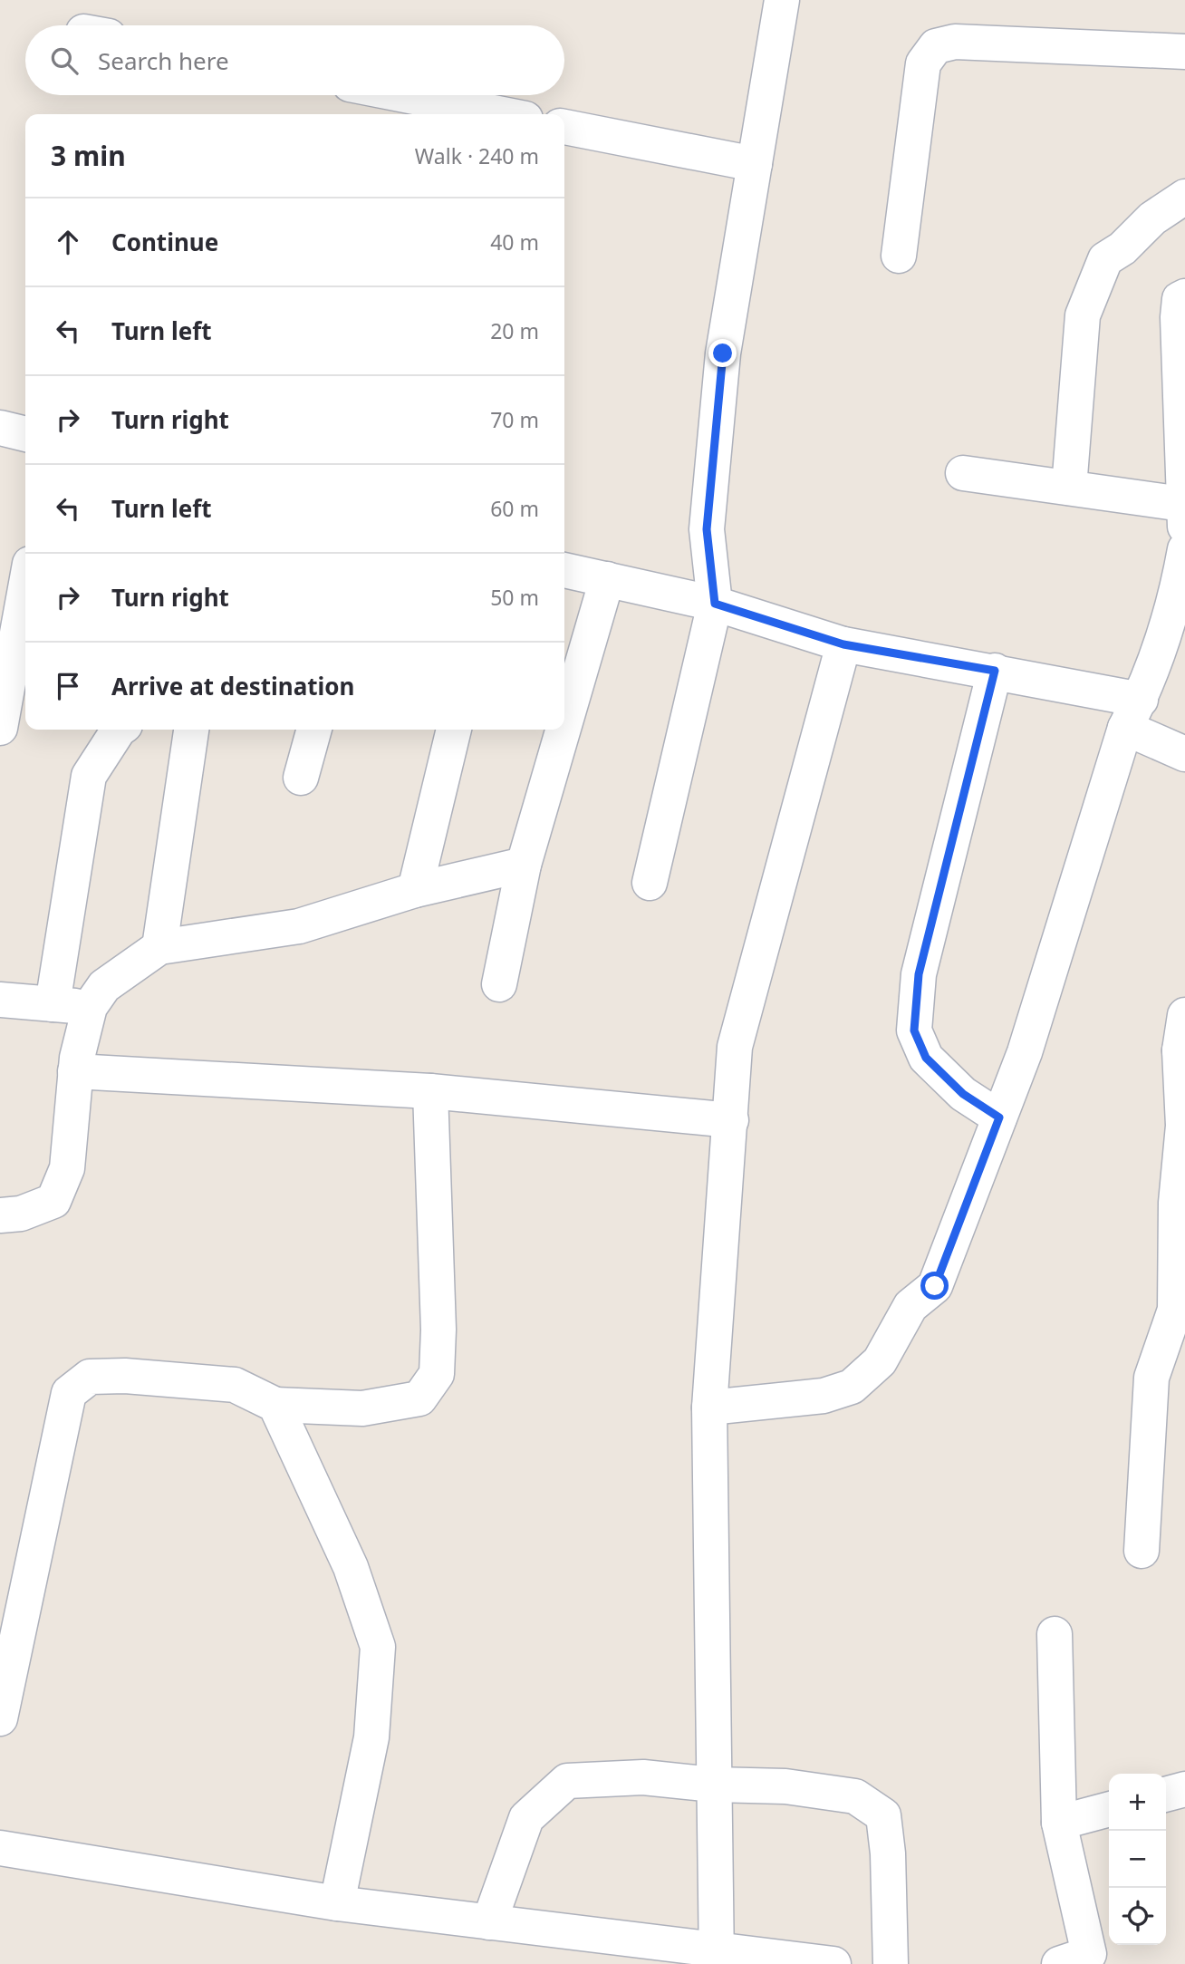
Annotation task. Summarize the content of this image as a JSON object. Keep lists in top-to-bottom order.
{
  "page": {
    "search": "Search here",
    "heading": ["3 min", "Walk · 240 m"],
    "list": [
      ["Continue", "40 m"],
      ["Turn left", "20 m"],
      ["Turn right", "70 m"],
      ["Turn left", "60 m"],
      ["Turn right", "50 m"],
      "Arrive at destination"
    ],
    "map_buttons": ["+", "−"]
  }
}
